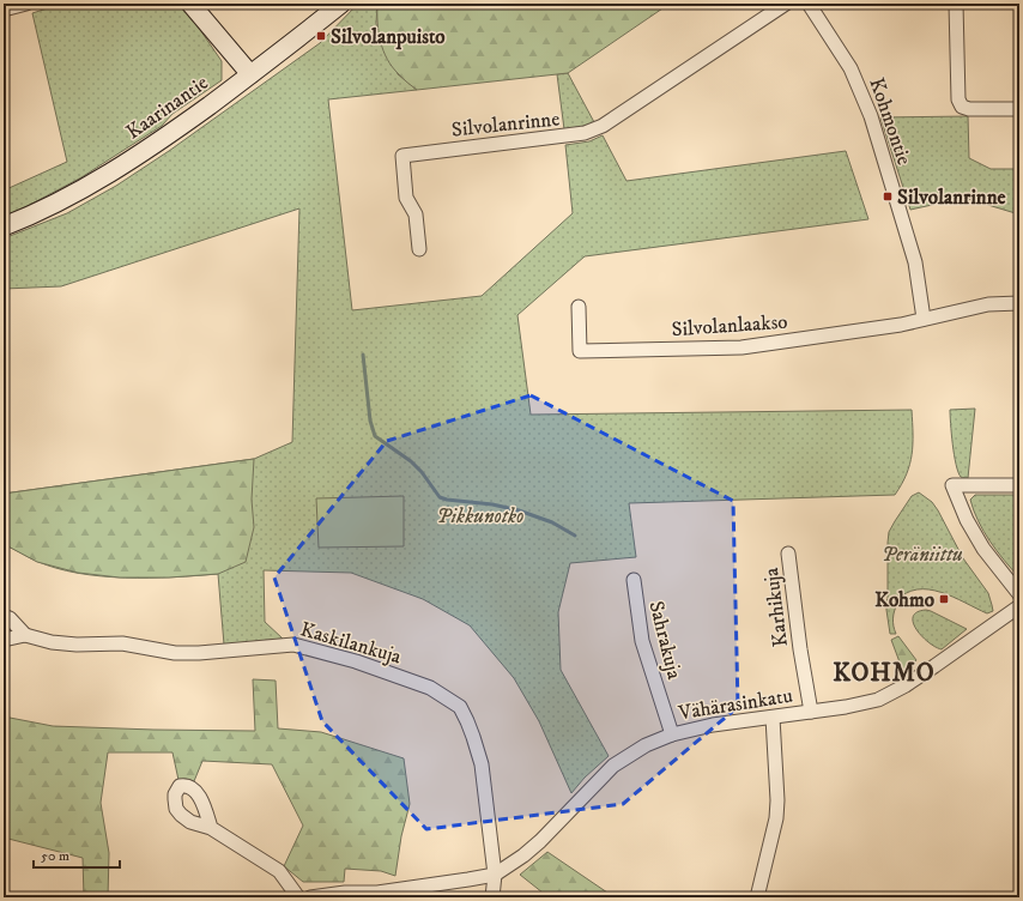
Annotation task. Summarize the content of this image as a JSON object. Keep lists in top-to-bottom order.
{
  "streets": {
    "main road": ["Kaarinantie"],
    "street": [
      "Kohmontie",
      "Silvolanrinne",
      "Silvolanlaakso",
      "Karhikuja",
      "Sahrakuja",
      "Kaskilankuja",
      "Vähärasinkatu"
    ]
  },
  "crossings": [
    ["Kohmontie", "Silvolanlaakso"],
    ["Karhikuja", "Vähärasinkatu"],
    ["Sahrakuja", "Vähärasinkatu"],
    ["Kaskilankuja", "Vähärasinkatu"]
  ],
  "districts": ["KOHMO"],
  "parks": ["Pikkunotko", "Peräniittu"],
  "places": {
    "transit": ["Silvolanpuisto", "Silvolanrinne", "Kohmo"]
  },
  "scale_bar": "50 m"
}
